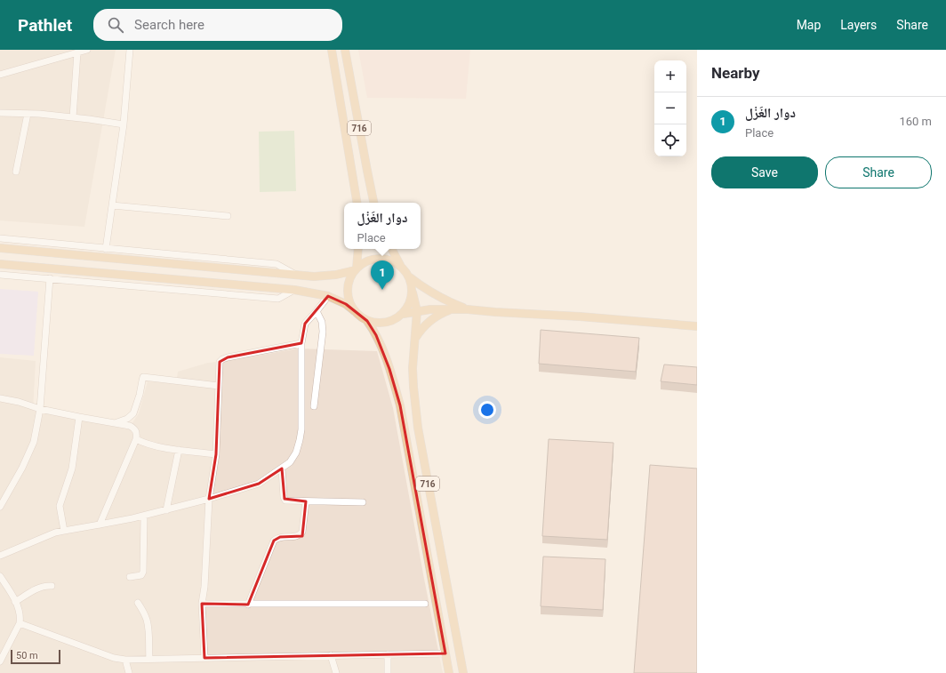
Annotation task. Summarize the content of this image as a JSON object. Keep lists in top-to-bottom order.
{
  "streets": {
    "main road": ["716"]
  },
  "scale_bar": "50 m",
  "page": {
    "header": "Pathlet",
    "search": "Search here",
    "nav": ["Map", "Layers", "Share"],
    "heading": "Nearby",
    "map_buttons": ["+", "−"],
    "list": [
      {
        "mark": "1",
        "name": "دوار الغَزْل",
        "note": "Place",
        "value": "160 m"
      }
    ],
    "buttons": ["Save", "Share"],
    "popup": ["دوار الغَزْل", "Place"],
    "pins": "1",
    "scale": "50 m"
  }
}
